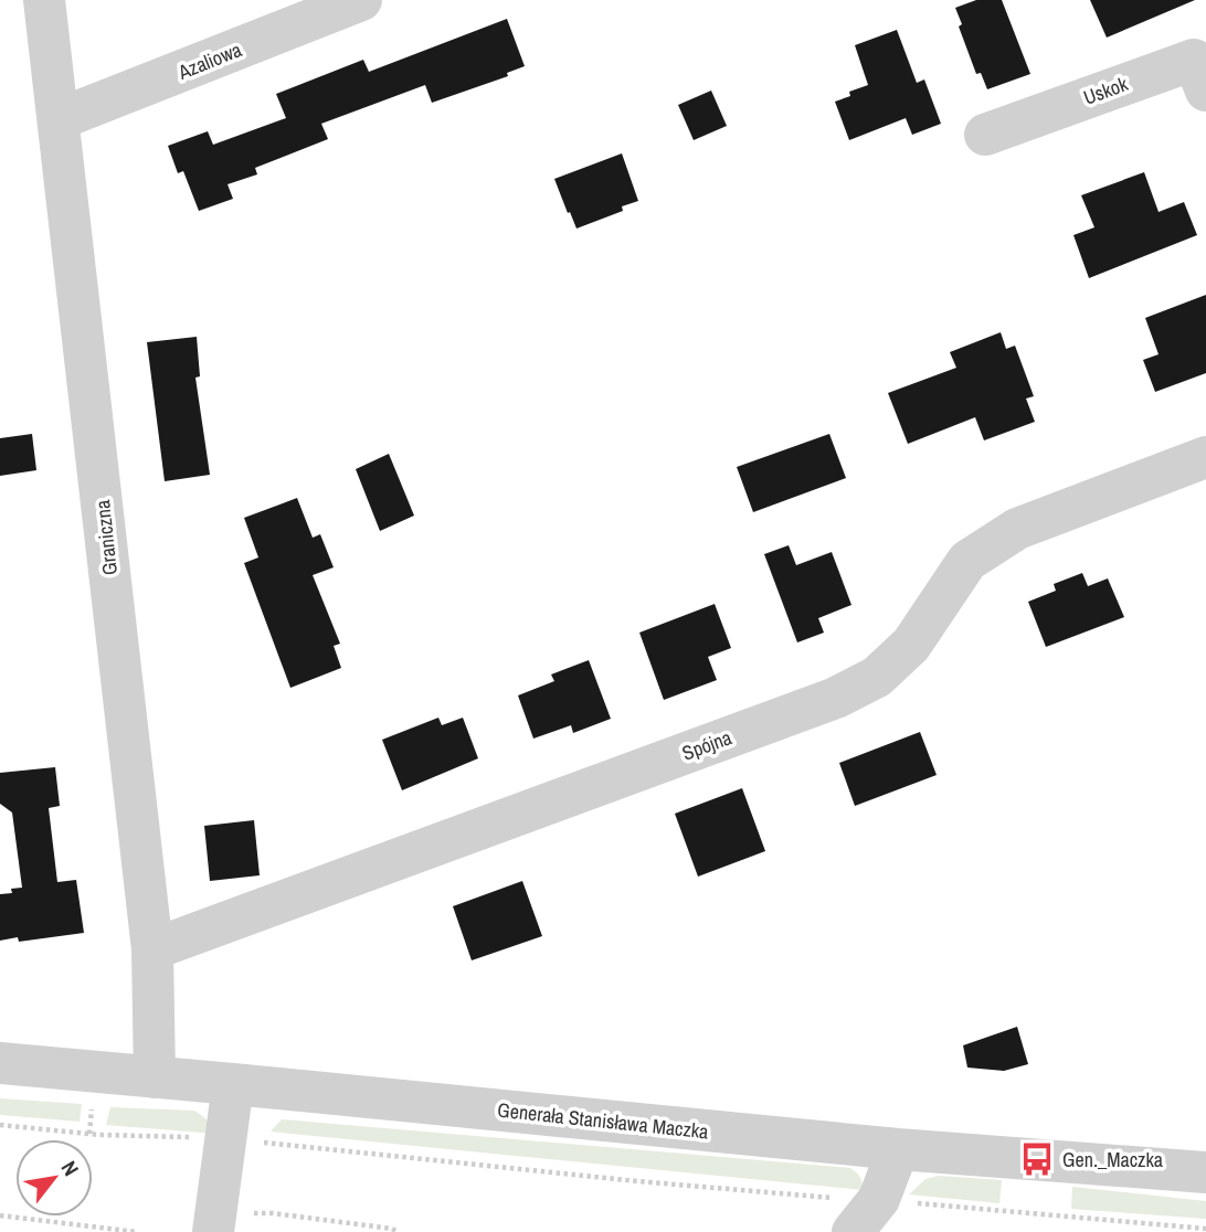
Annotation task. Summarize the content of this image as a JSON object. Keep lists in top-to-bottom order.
{
  "streets": {
    "street": [
      "Azaliowa",
      "Uskok",
      "Graniczna",
      "Spójna",
      "Generała Stanisława Maczka"
    ]
  },
  "crossings": [
    ["Azaliowa", "Graniczna"],
    ["Graniczna", "Spójna"],
    ["Graniczna", "Generała Stanisława Maczka"]
  ],
  "places": {
    "bus stop": ["Gen._Maczka"]
  },
  "north": "top right"
}
